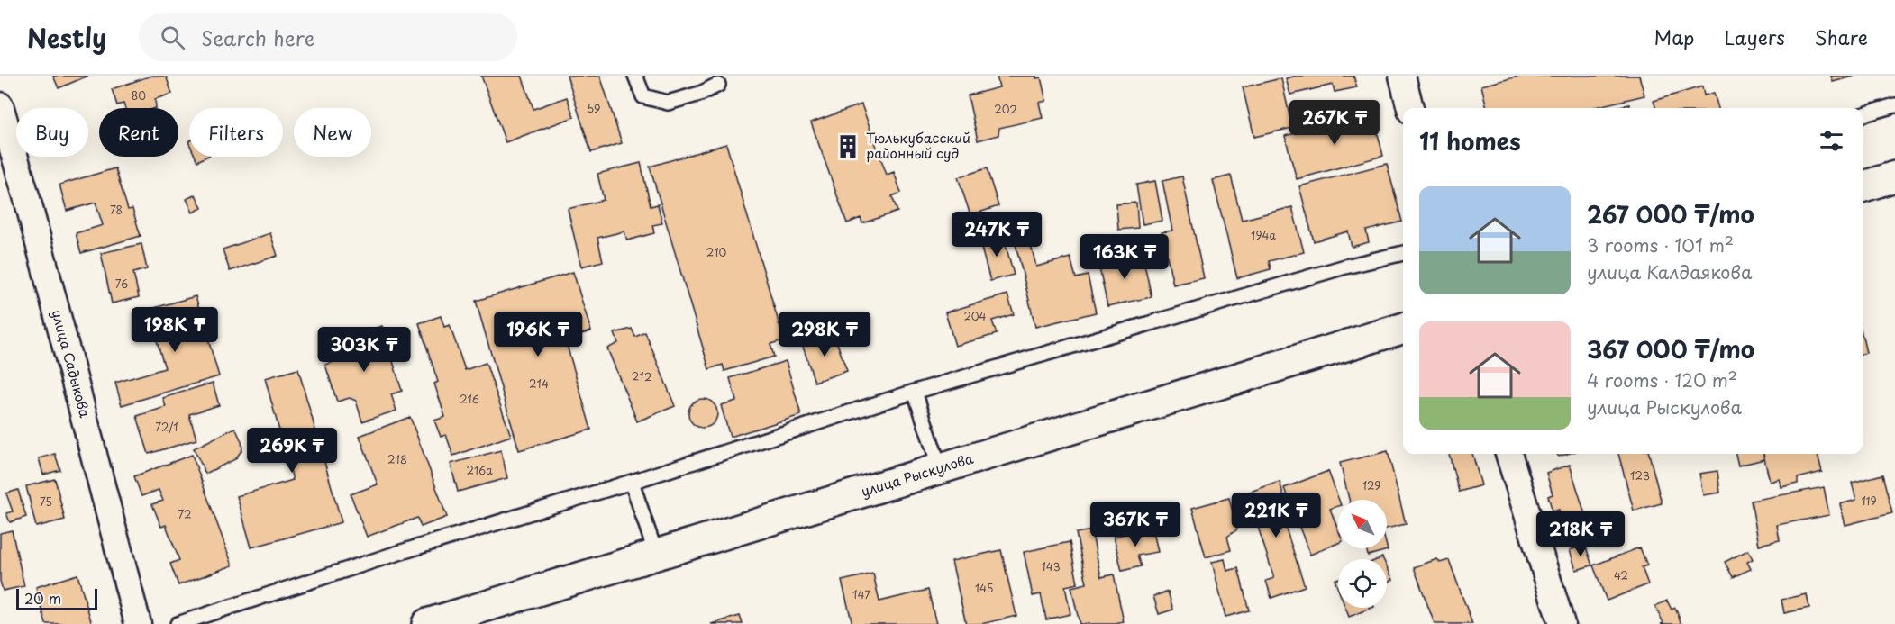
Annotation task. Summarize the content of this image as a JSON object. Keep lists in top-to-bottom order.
{
  "streets": {
    "main road": ["улица Рыскулова"],
    "street": ["улица Садыкова"]
  },
  "places": {
    "building": ["Тюлькубасский районный суд"]
  },
  "house_numbers": [
    "80",
    "59",
    "202",
    "78",
    "194а",
    "210",
    "76",
    "204",
    "212",
    "214",
    "216",
    "72/1",
    "218",
    "216а",
    "123",
    "129",
    "119",
    "75",
    "72",
    "143",
    "42",
    "145",
    "147"
  ],
  "scale_bar": "20 m",
  "north": "top left",
  "page": {
    "header": "Nestly",
    "search": "Search here",
    "nav": ["Map", "Layers", "Share"],
    "price": [
      "267K ₸",
      "247K ₸",
      "163K ₸",
      "198K ₸",
      "196K ₸",
      "298K ₸",
      "303K ₸",
      "269K ₸",
      "221K ₸",
      "367K ₸",
      "218K ₸"
    ],
    "chip": [
      "Buy",
      "Rent",
      "Filters",
      "New"
    ],
    "heading": "11 homes",
    "list": [
      {
        "name": "267 000 ₸/mo",
        "note": "3 rooms · 101 m² · улица Калдаякова"
      },
      {
        "name": "367 000 ₸/mo",
        "note": "4 rooms · 120 m² · улица Рыскулова"
      }
    ],
    "scale": "20 m"
  }
}
